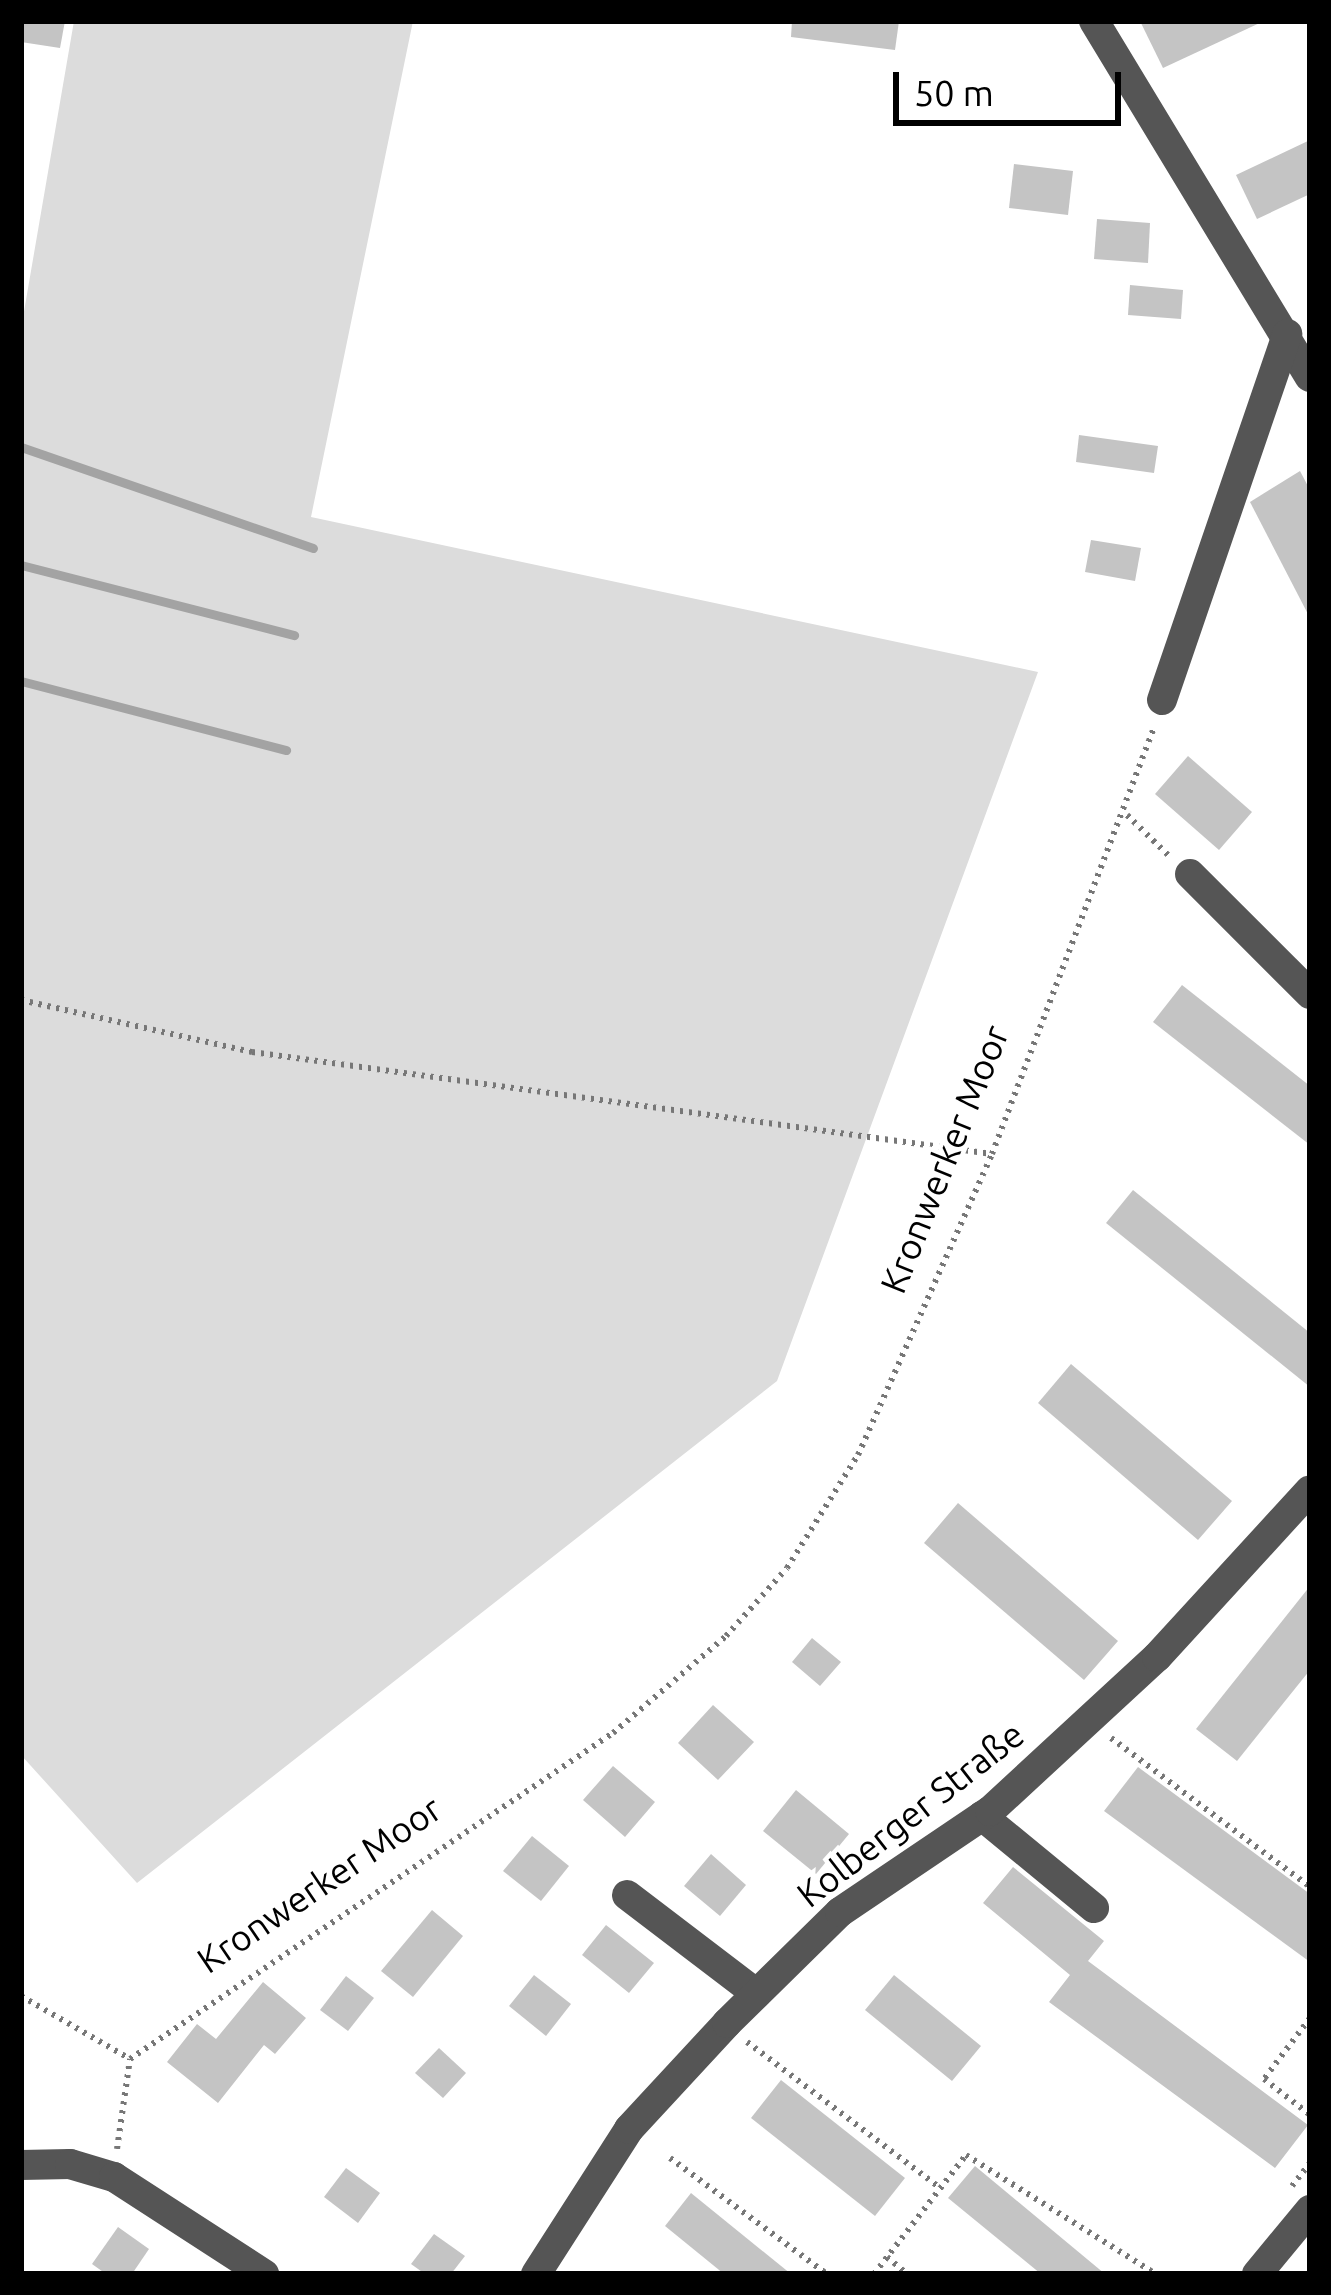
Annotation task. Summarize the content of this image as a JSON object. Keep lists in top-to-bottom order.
{
  "streets": {
    "street": ["Kolberger Straße"],
    "path": ["Kronwerker Moor"]
  },
  "scale_bar": "50 m"
}
